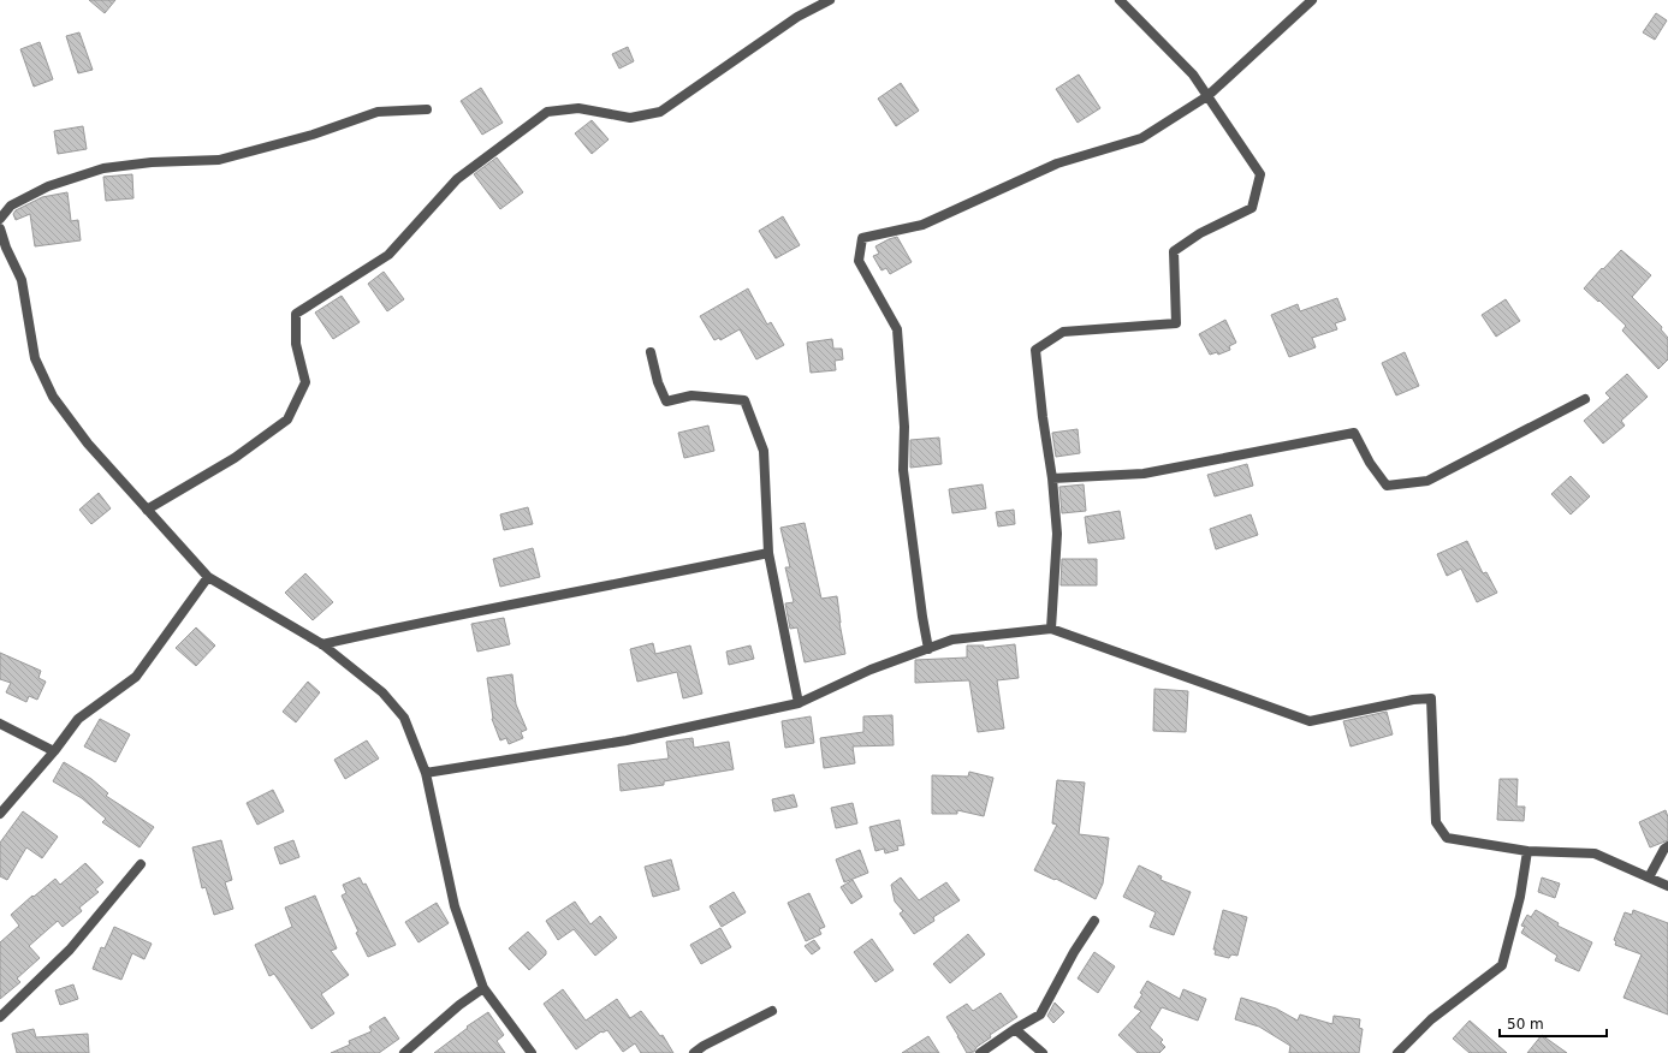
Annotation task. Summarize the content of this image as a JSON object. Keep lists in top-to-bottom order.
{
  "scale_bar": "50 m"
}
